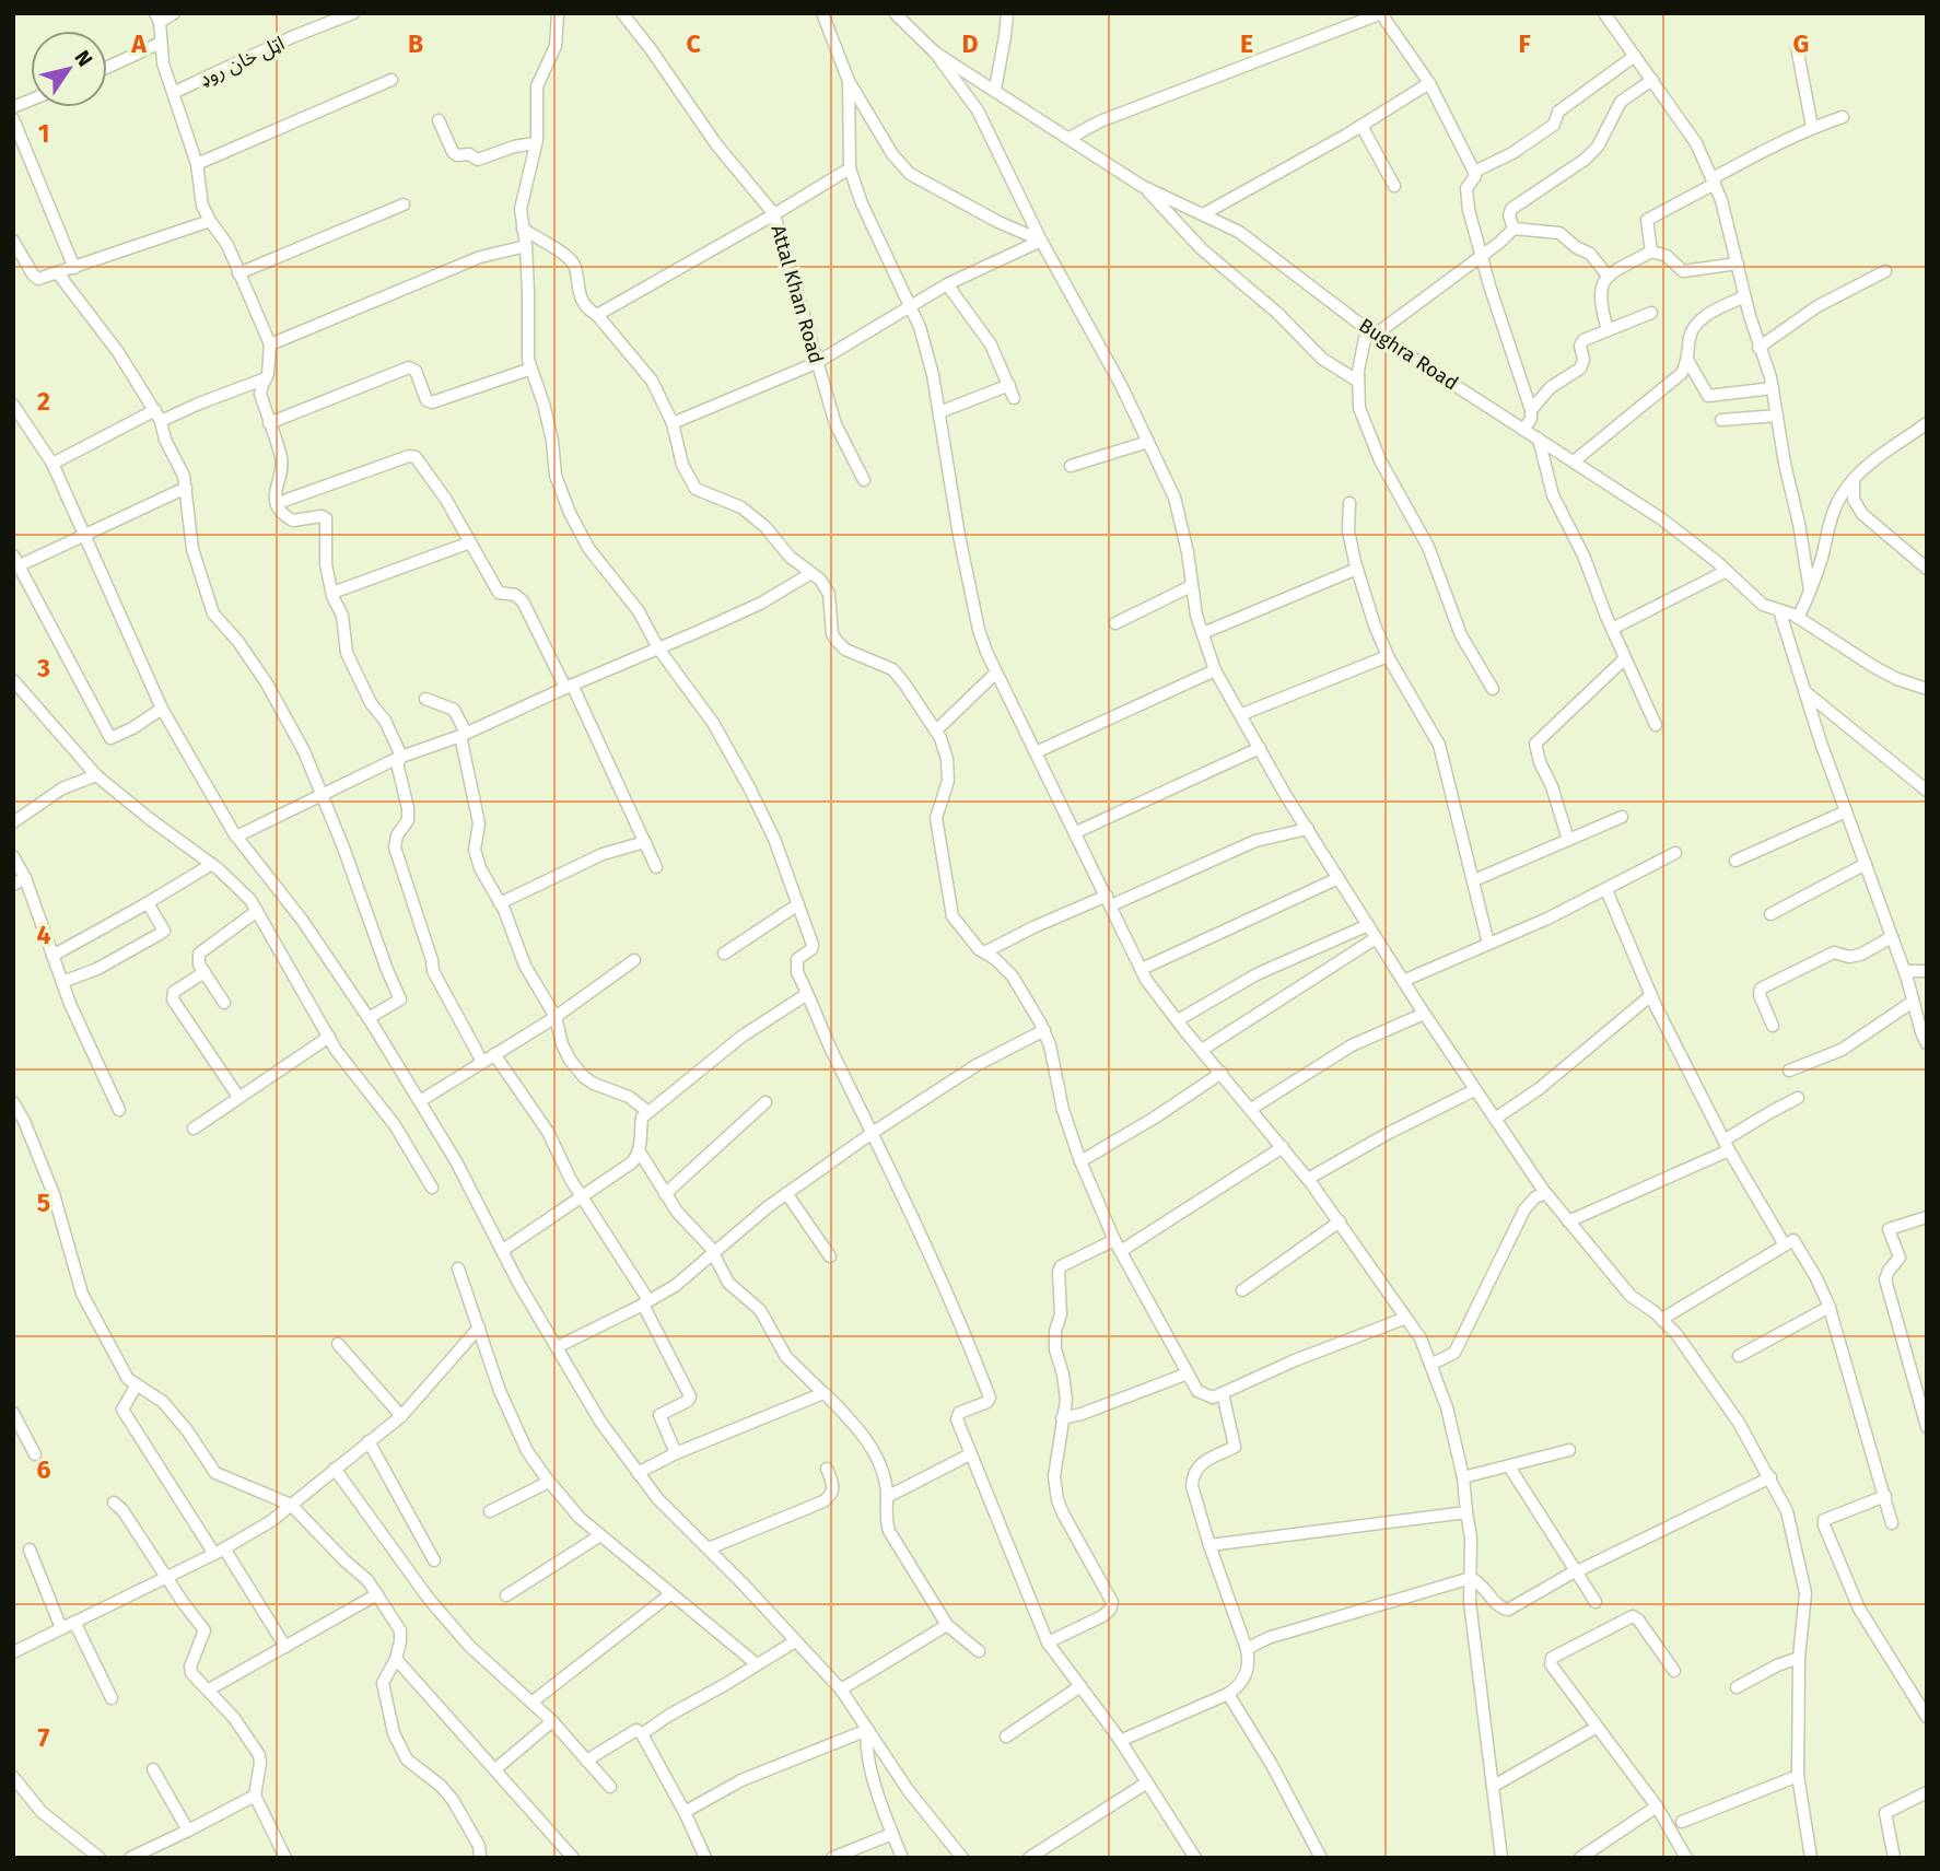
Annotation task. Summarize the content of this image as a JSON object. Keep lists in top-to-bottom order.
{
  "streets": {
    "street": ["اټل خان روډ", "Attal Khan Road", "Bughra Road"]
  },
  "north": "top right",
  "grid": {
    "columns": [
      "A",
      "B",
      "C",
      "D",
      "E",
      "F",
      "G"
    ],
    "rows": [
      "1",
      "2",
      "3",
      "4",
      "5",
      "6",
      "7"
    ]
  }
}
